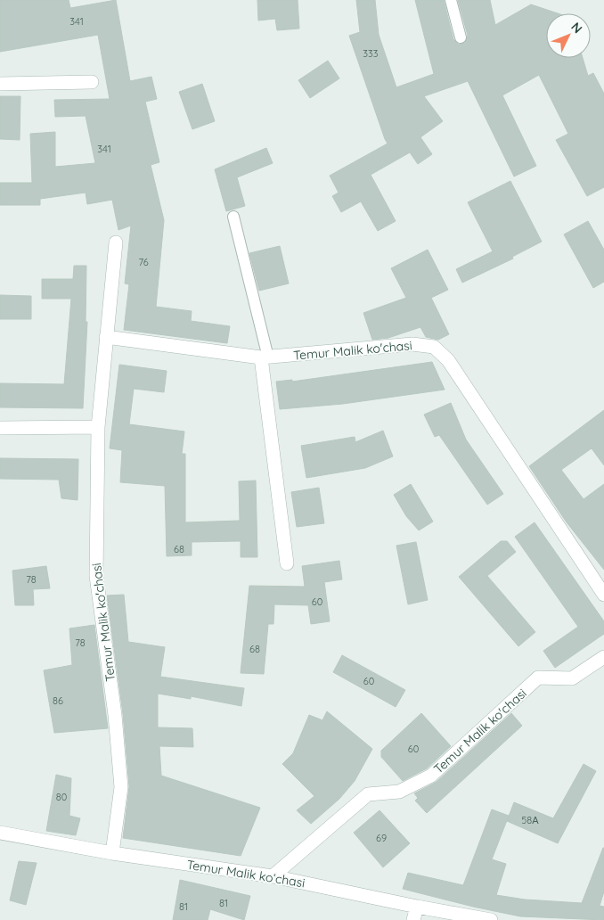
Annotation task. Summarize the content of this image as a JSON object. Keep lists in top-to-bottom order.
{
  "streets": {
    "street": ["Temur Malik ko'chasi", "Temur Malik koʻchasi"]
  },
  "crossings": [
    ["Temur Malik ko'chasi", "Temur Malik koʻchasi"]
  ],
  "house_numbers": [
    "341",
    "333",
    "341",
    "76",
    "68",
    "78",
    "60",
    "78",
    "68",
    "60",
    "86",
    "60",
    "80",
    "58А",
    "69",
    "81",
    "81"
  ],
  "north": "top right"
}
